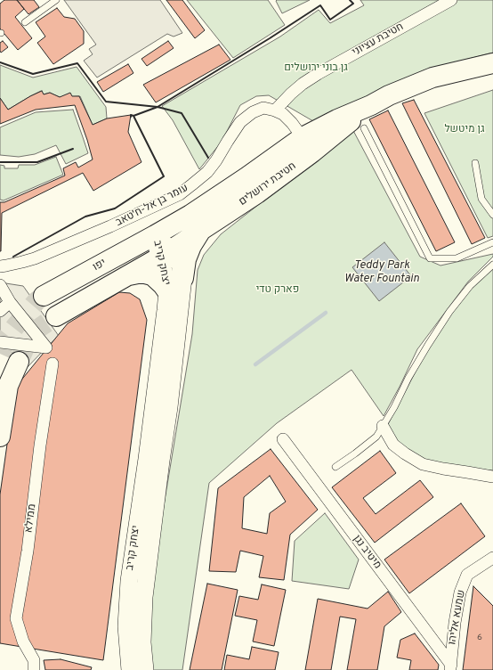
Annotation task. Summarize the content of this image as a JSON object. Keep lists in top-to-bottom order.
{
  "streets": {
    "highway": ["חטיבת ירושלים", "יפו"],
    "street": [
      "חטיבת עציוני",
      "עומר בן אל-ח'טאב",
      "יצחק קריב",
      "ממילא",
      "מיטיב נגן",
      "שמעא אליהו"
    ]
  },
  "crossings": [
    ["חטיבת עציוני", "עומר בן אל-ח'טאב"],
    ["חטיבת ירושלים", "יצחק קריב"],
    ["חטיבת ירושלים", "יפו"],
    ["יצחק קריב", "יפו"],
    ["מיטיב נגן", "שמעא אליהו"]
  ],
  "water": ["Teddy Park Water Fountain"],
  "parks": ["גן בוני ירושלים", "גן מיטשל", "פארק טדי"],
  "house_numbers": ["6"]
}
